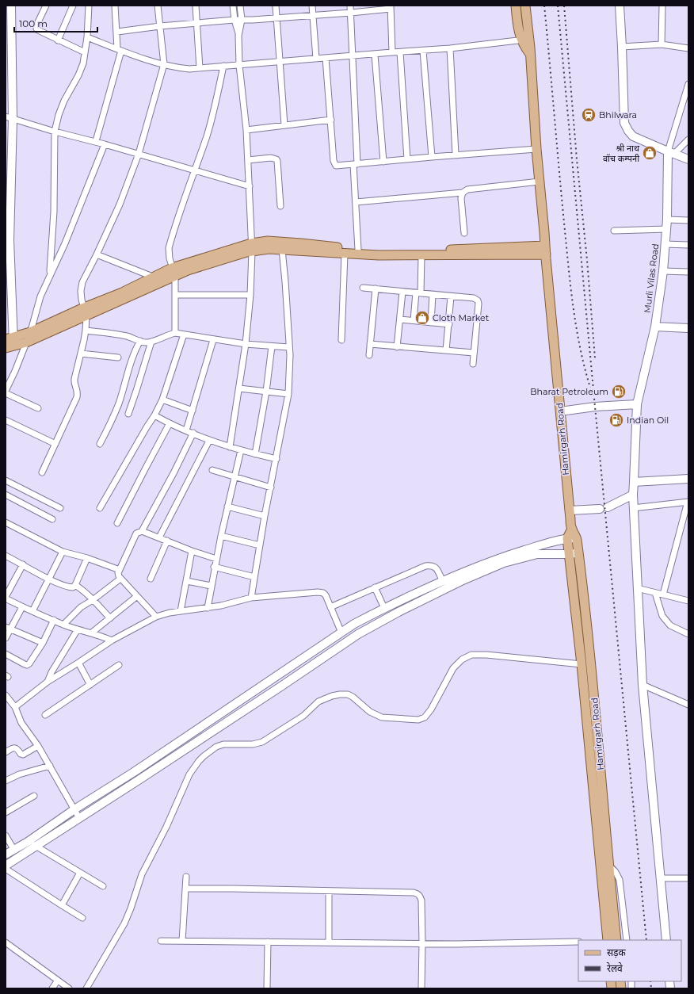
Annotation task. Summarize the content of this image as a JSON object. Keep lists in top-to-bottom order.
{
  "streets": {
    "main road": ["Murli Vilas Road", "Hamirgarh Road"]
  },
  "places": {
    "station": ["Bhilwara"],
    "shop": ["श्री नाथ वॉच कम्पनी", "Cloth Market"],
    "fuel station": ["Bharat Petroleum", "Indian Oil"]
  },
  "legend": ["सड़क", "रेलवे"],
  "scale_bar": "100 m"
}
